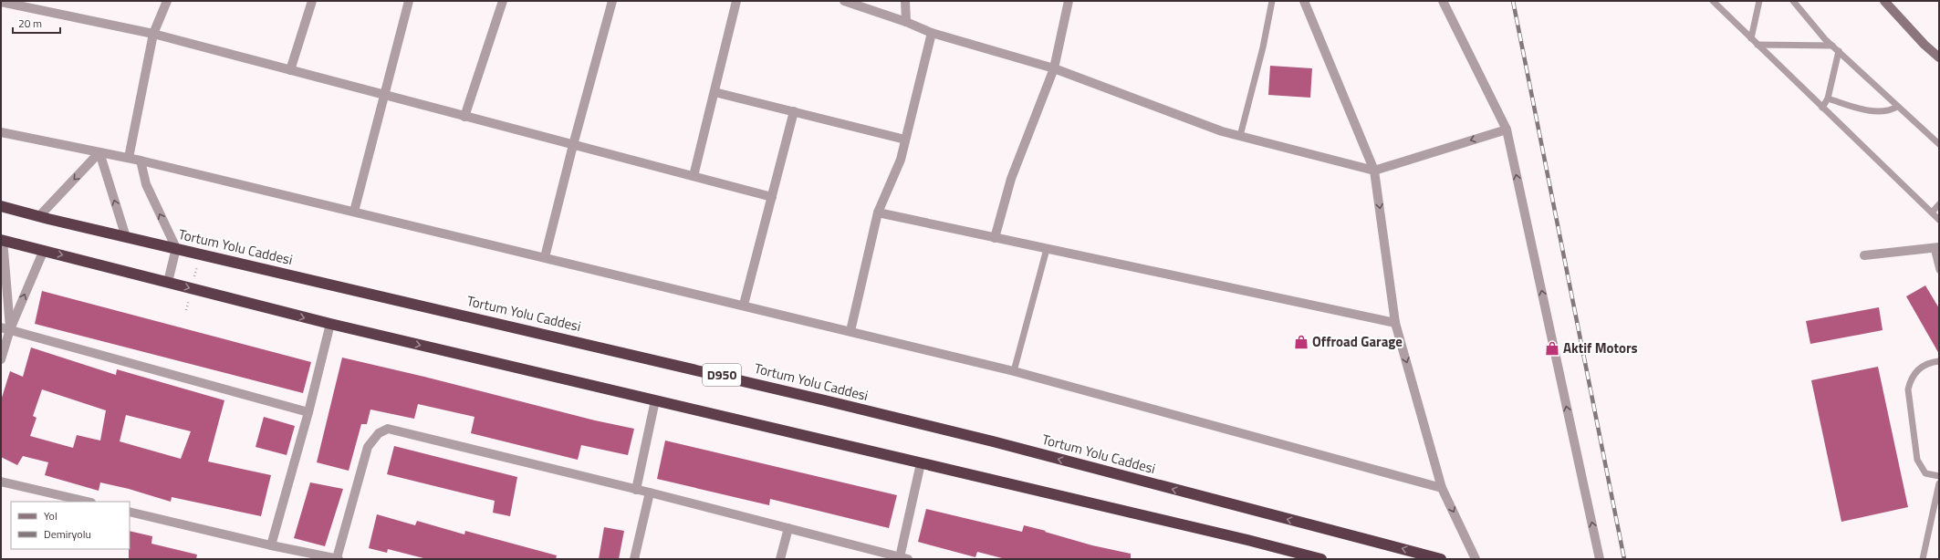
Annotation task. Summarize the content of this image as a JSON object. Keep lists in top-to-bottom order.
{
  "streets": {
    "highway": ["Tortum Yolu Caddesi", "D950"]
  },
  "places": {
    "shop": ["Offroad Garage", "Aktif Motors"]
  },
  "legend": ["Yol", "Demiryolu"],
  "scale_bar": "20 m"
}
